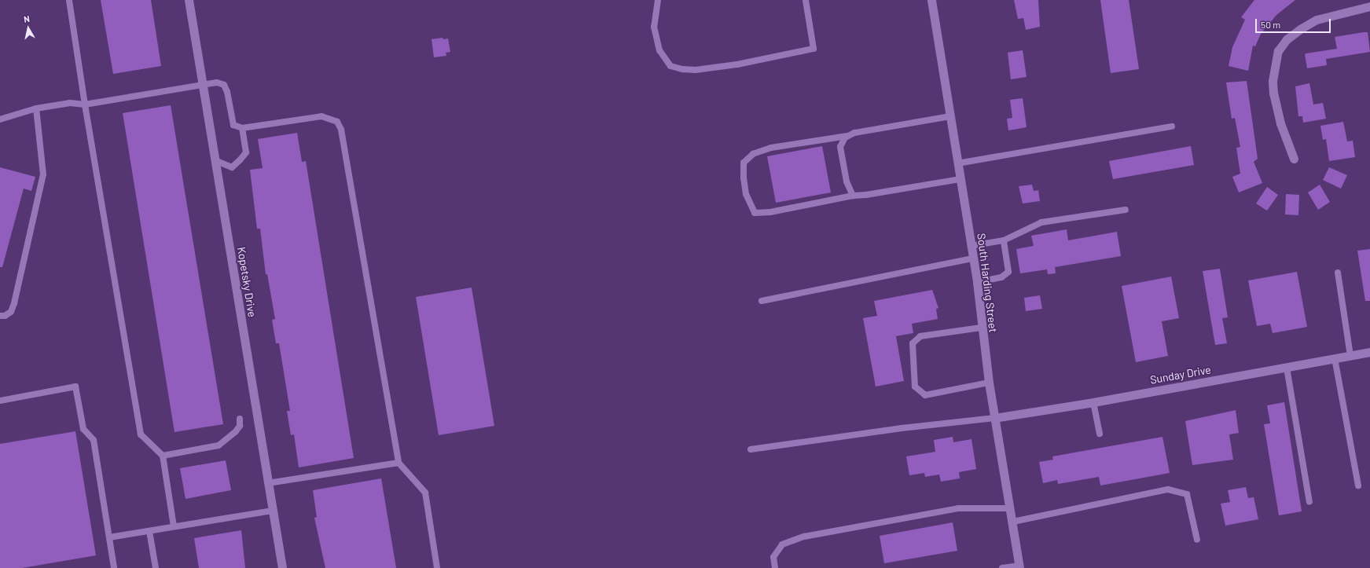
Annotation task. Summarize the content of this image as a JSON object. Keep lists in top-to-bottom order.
{
  "streets": {
    "street": ["Kopetsky Drive", "South Harding Street", "Sunday Drive"]
  },
  "crossings": [
    ["South Harding Street", "Sunday Drive"]
  ],
  "scale_bar": "50 m",
  "north": "top"
}
